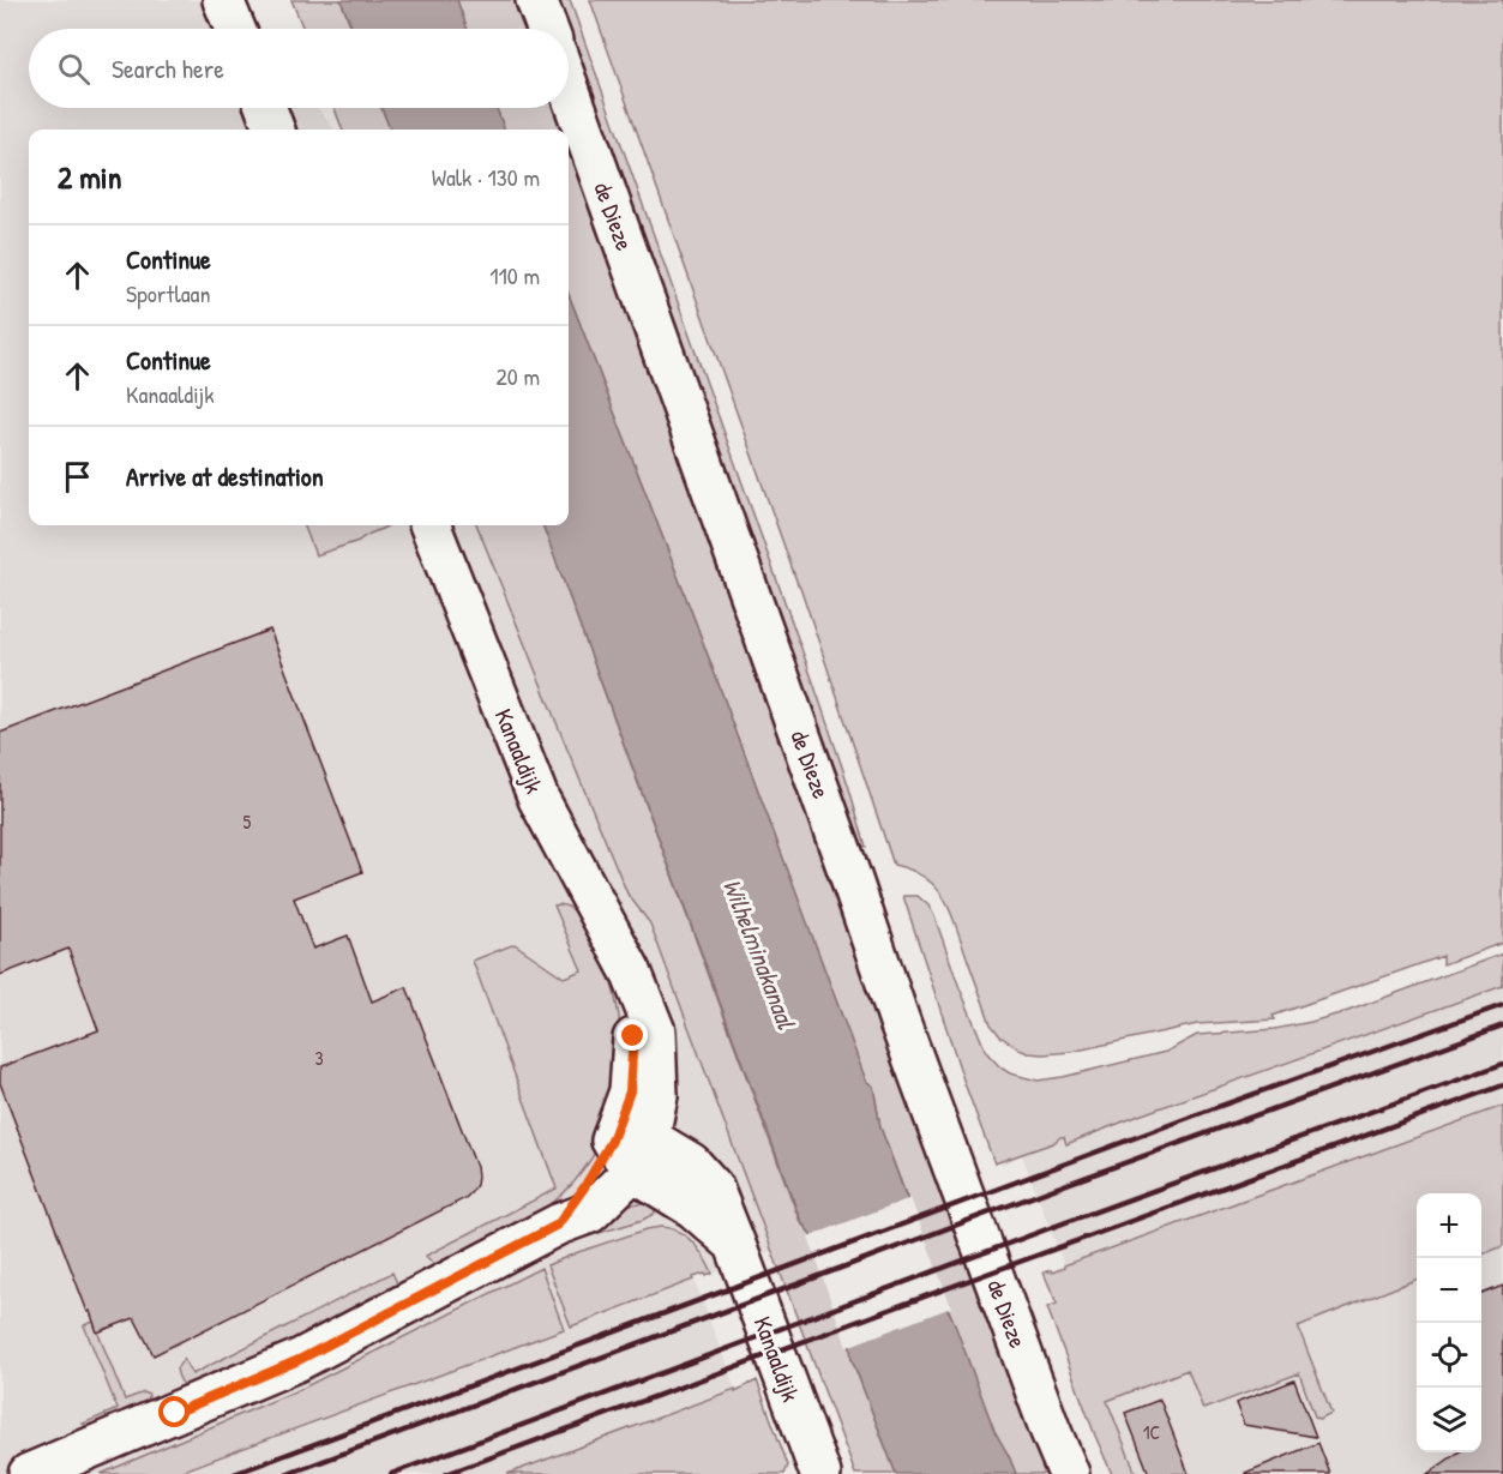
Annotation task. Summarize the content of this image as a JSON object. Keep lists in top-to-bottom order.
{
  "streets": {
    "street": ["de Dieze", "Kanaaldijk"]
  },
  "water": ["Wilhelminakanaal"],
  "house_numbers": ["5", "3", "1C"],
  "page": {
    "search": "Search here",
    "heading": ["2 min", "Walk · 130 m"],
    "list": [
      ["Continue", "Sportlaan", "110 m"],
      ["Continue", "Kanaaldijk", "20 m"],
      "Arrive at destination"
    ],
    "map_buttons": ["+", "−"]
  }
}
